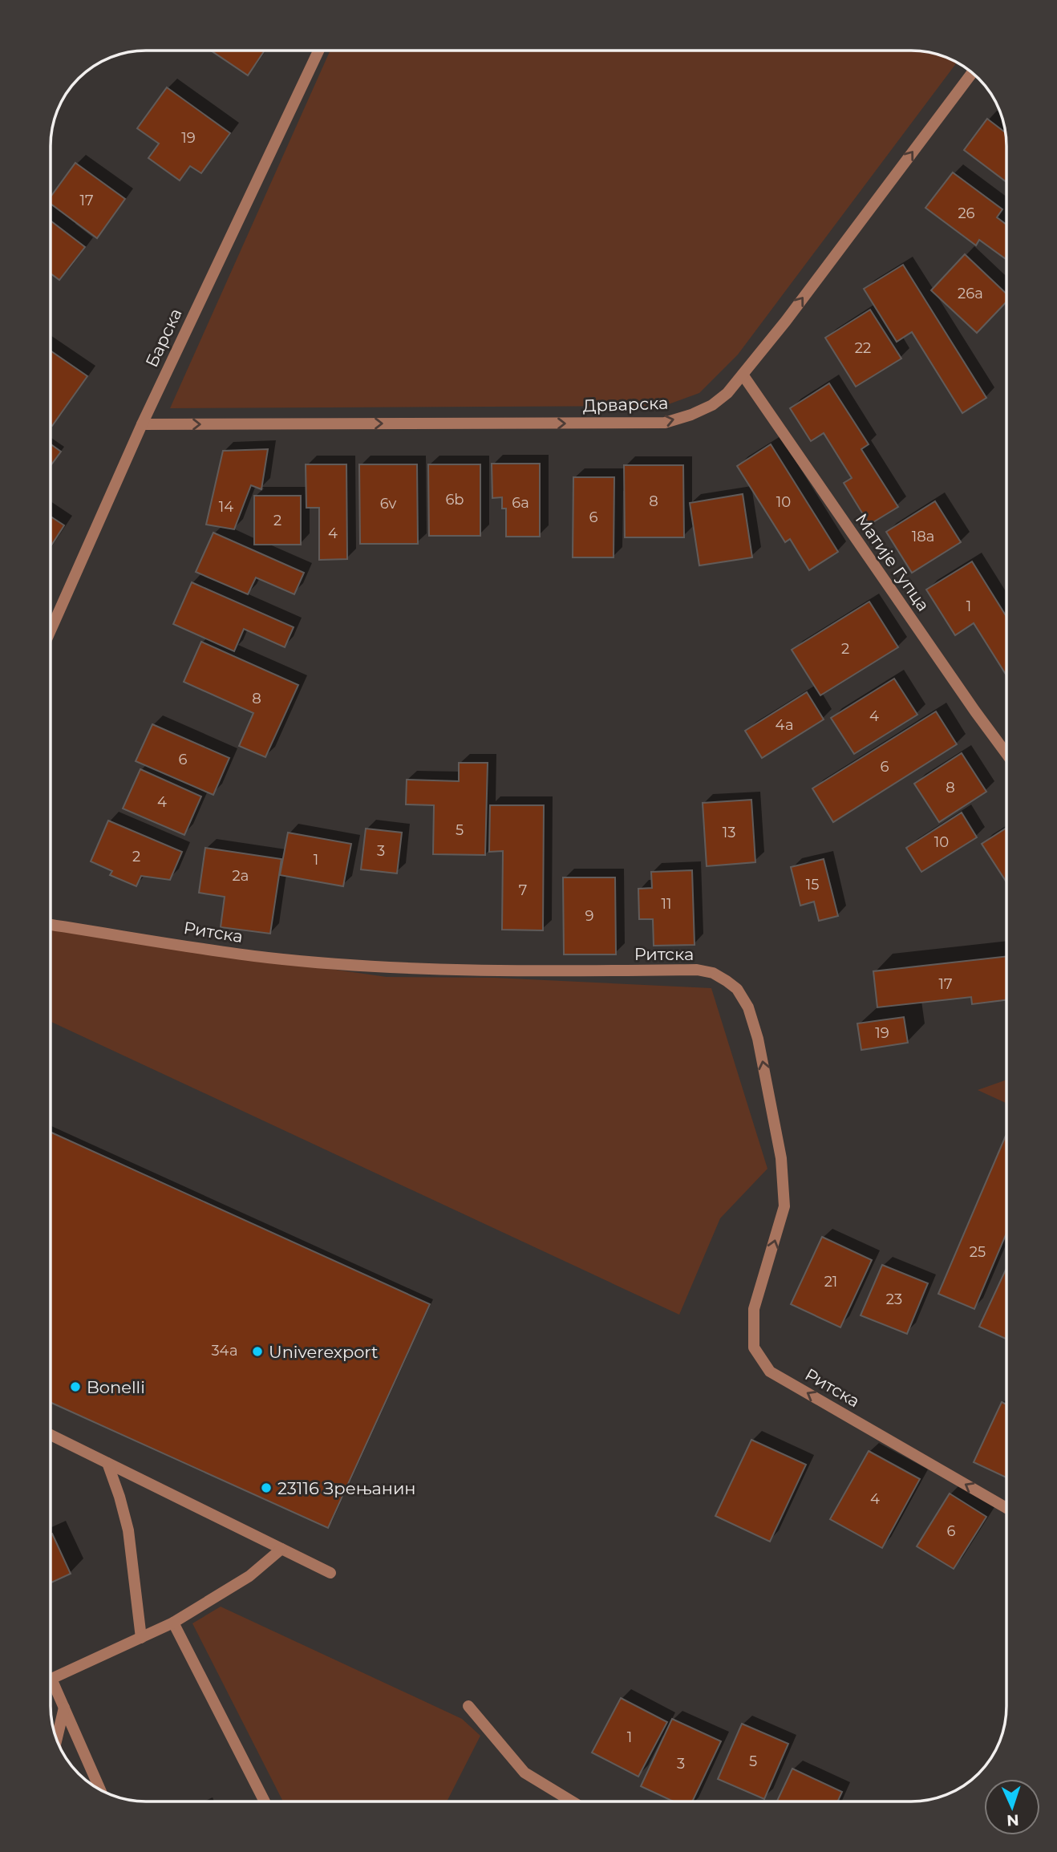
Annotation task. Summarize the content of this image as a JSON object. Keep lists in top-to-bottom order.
{
  "streets": {
    "street": [
      "Барска",
      "Дрварска",
      "Матије Гупца",
      "Ритска"
    ]
  },
  "crossings": [
    ["Барска", "Дрварска"],
    ["Дрварска", "Матије Гупца"]
  ],
  "one_way": ["Дрварска", "Ритска"],
  "places": ["Univerexport", "Bonelli", "23116 Зрењанин"],
  "house_numbers": [
    "19",
    "17",
    "26",
    "26a",
    "22",
    "6b",
    "8",
    "10",
    "6a",
    "6v",
    "14",
    "6",
    "2",
    "4",
    "18a",
    "1",
    "2",
    "8",
    "4",
    "4a",
    "6",
    "6",
    "8",
    "4",
    "5",
    "13",
    "10",
    "3",
    "2",
    "1",
    "2a",
    "15",
    "7",
    "11",
    "9",
    "17",
    "19",
    "25",
    "21",
    "23",
    "34a",
    "4",
    "6",
    "1",
    "5",
    "3"
  ],
  "north": "bottom"
}
